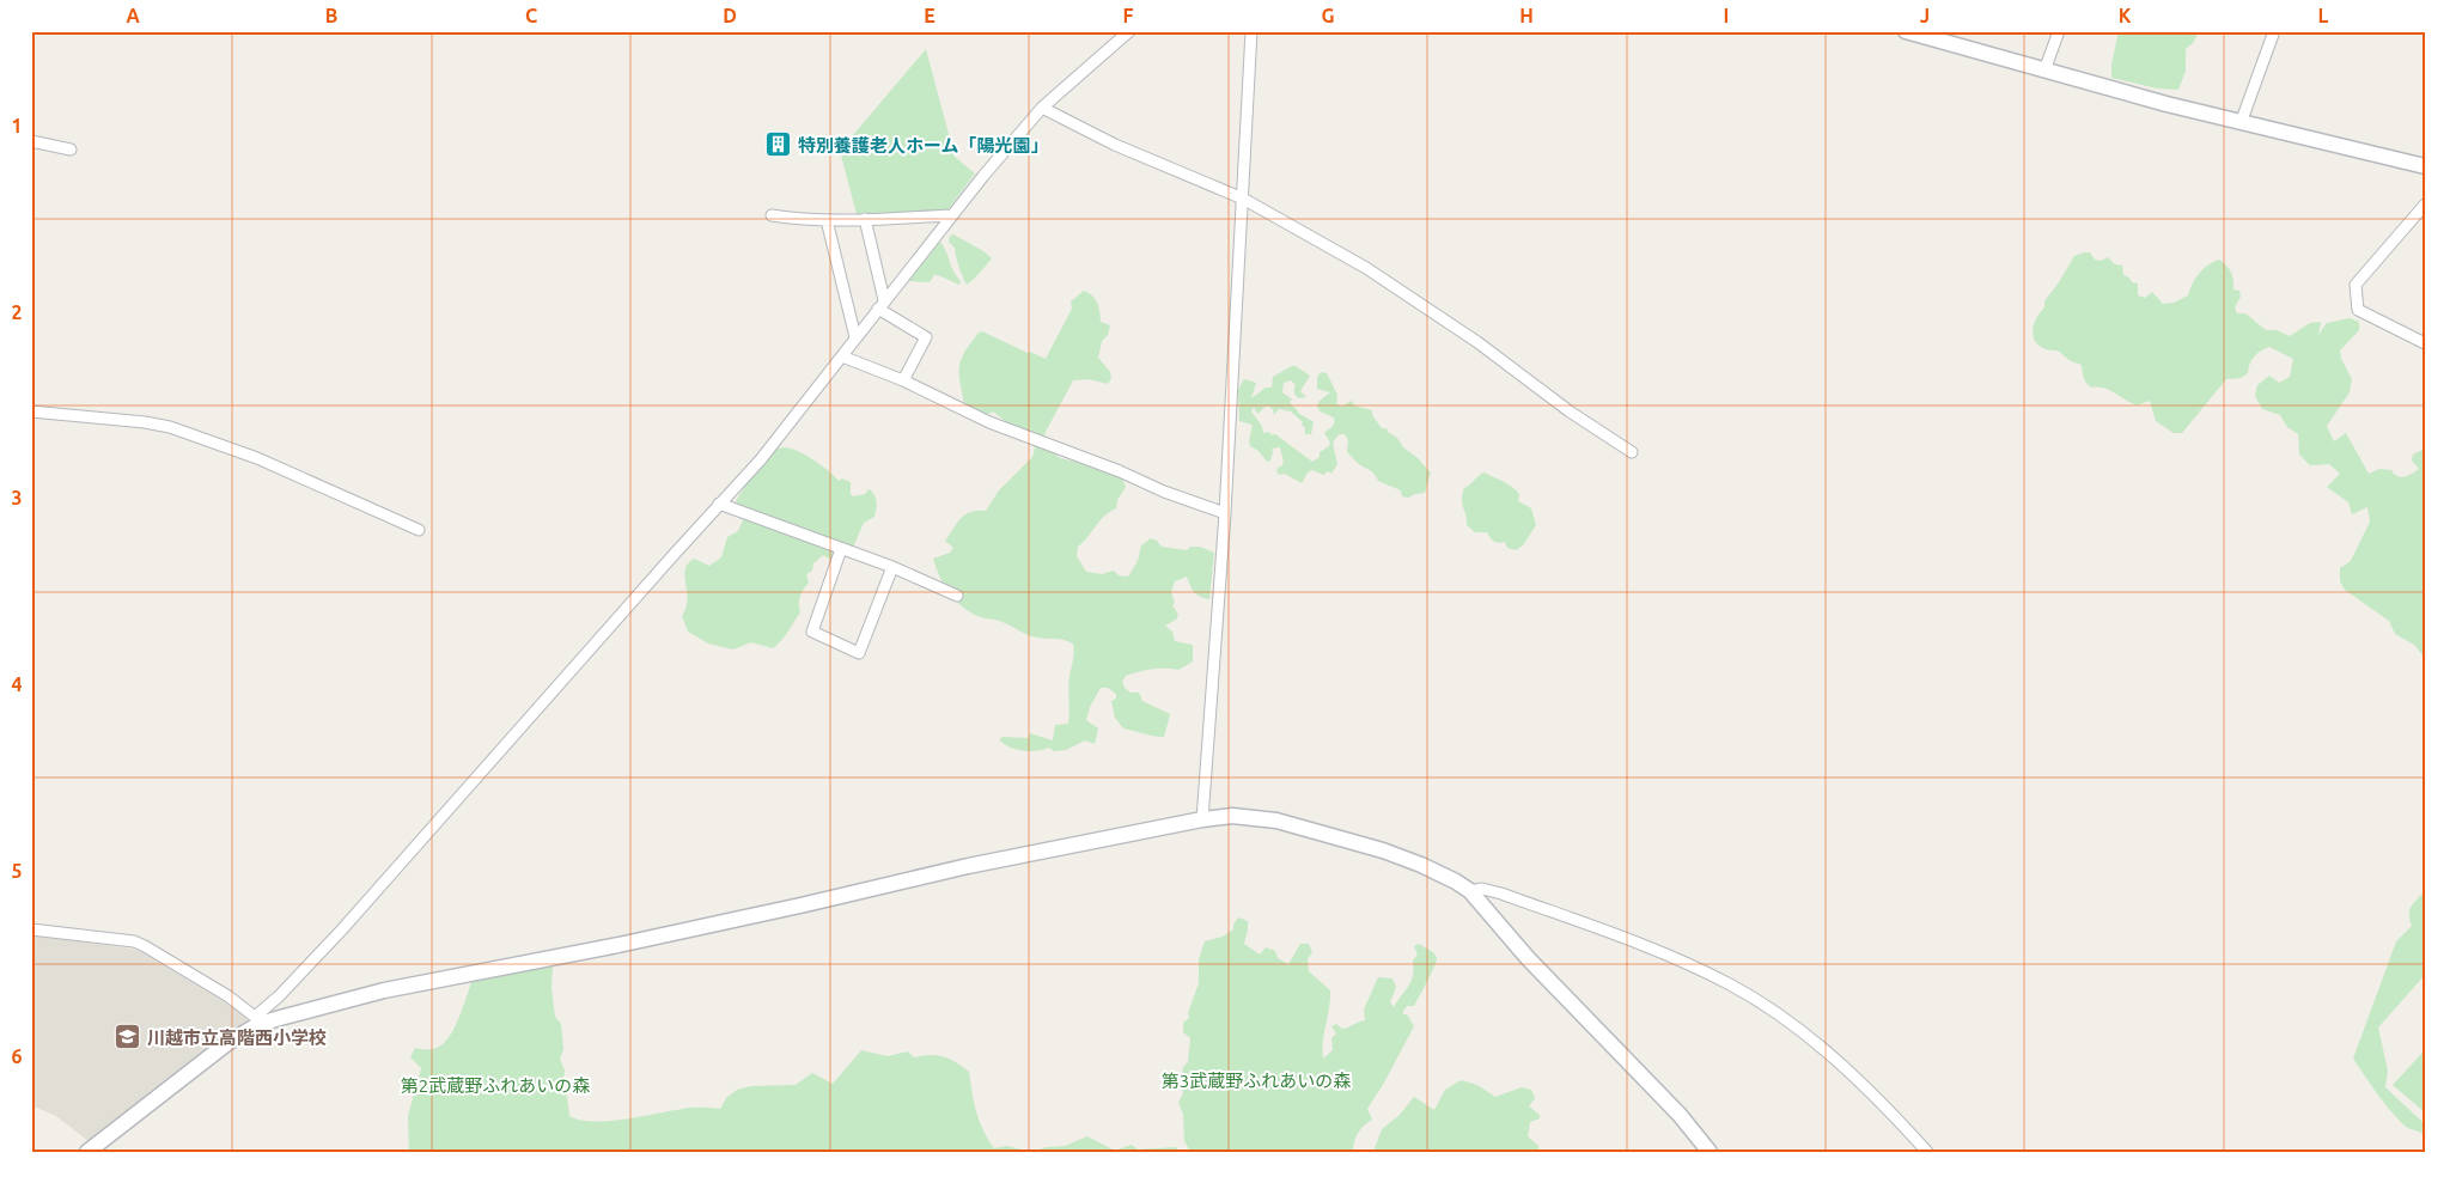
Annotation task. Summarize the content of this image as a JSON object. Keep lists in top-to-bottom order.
{
  "parks": ["第3武蔵野ふれあいの森", "第2武蔵野ふれあいの森"],
  "places": {
    "building": ["特別養護老人ホーム「陽光園」"],
    "school or university": ["川越市立高階西小学校"]
  },
  "grid": {
    "columns": [
      "A",
      "B",
      "C",
      "D",
      "E",
      "F",
      "G",
      "H",
      "I",
      "J",
      "K",
      "L"
    ],
    "rows": [
      "1",
      "2",
      "3",
      "4",
      "5",
      "6"
    ]
  }
}
